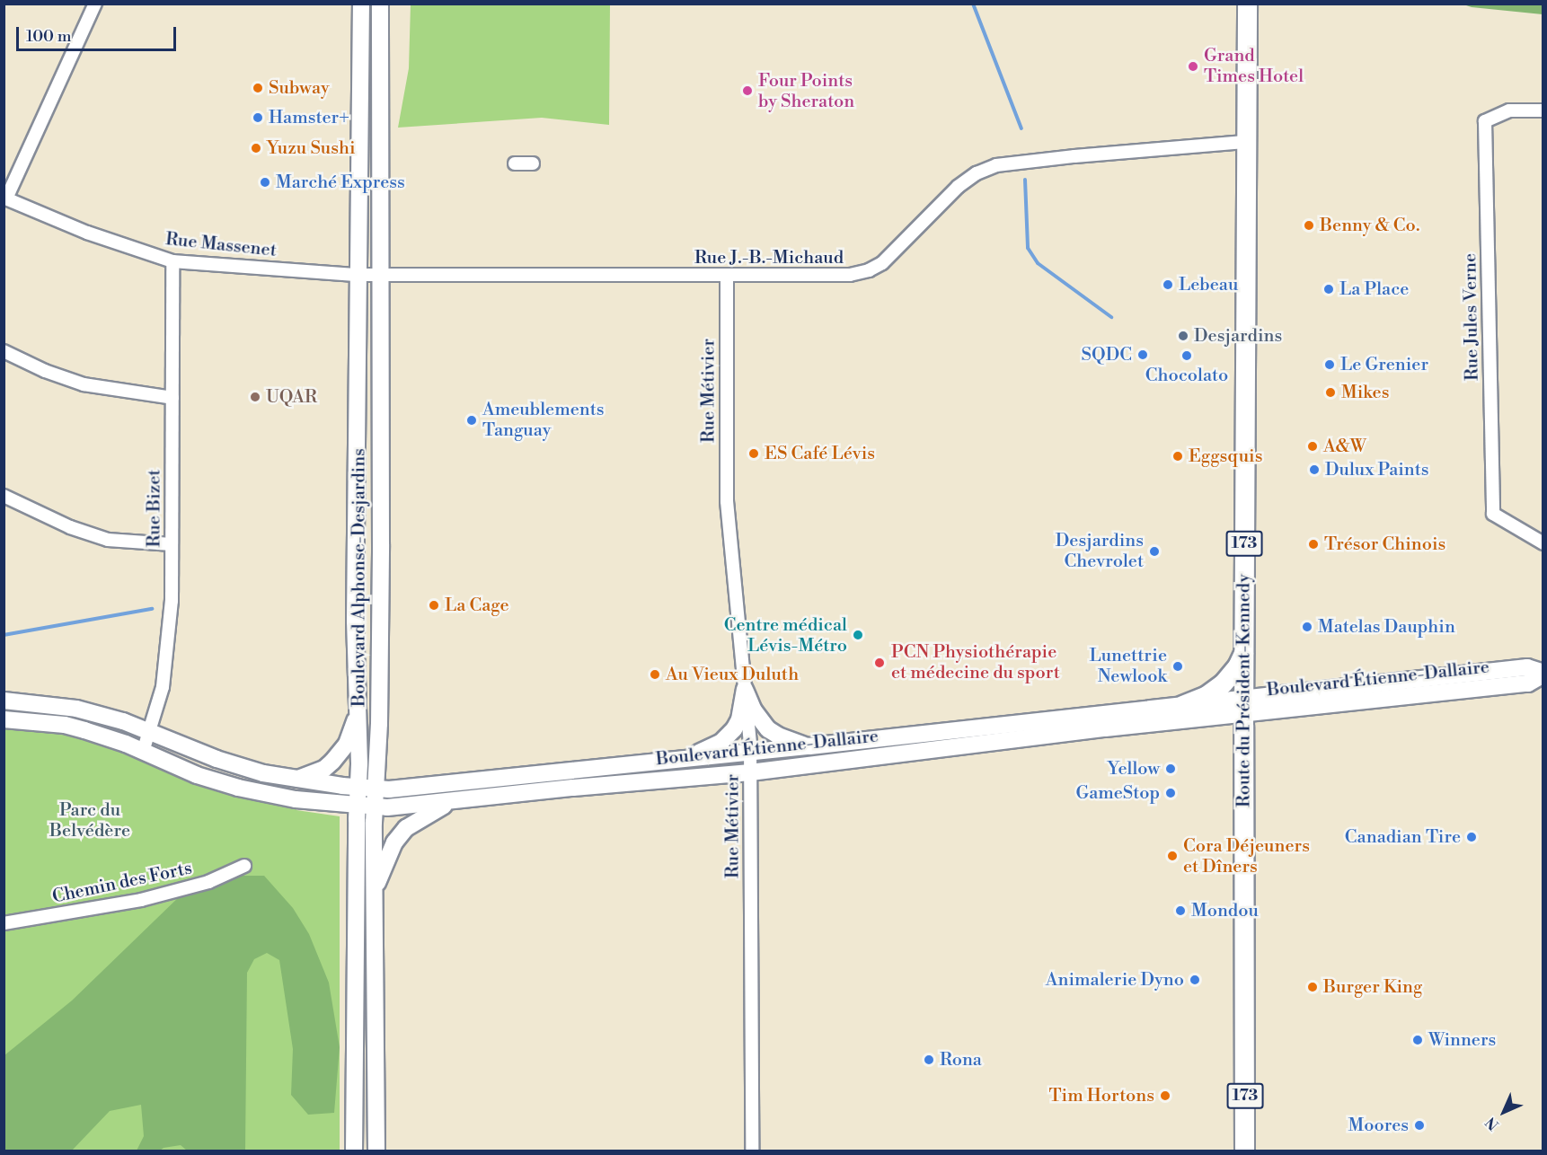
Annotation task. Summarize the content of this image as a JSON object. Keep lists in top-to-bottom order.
{
  "streets": {
    "main road": ["173", "Route du Président-Kennedy"],
    "street": [
      "Rue Massenet",
      "Rue J.-B.-Michaud",
      "Rue Jules Verne",
      "Rue Métivier",
      "Rue Bizet",
      "Boulevard Alphonse-Desjardins",
      "Boulevard Étienne-Dallaire",
      "Chemin des Forts"
    ]
  },
  "crossings": [
    ["Rue Massenet", "Rue J.-B.-Michaud"],
    ["Rue Massenet", "Rue Bizet"],
    ["Rue Massenet", "Boulevard Alphonse-Desjardins"],
    ["Rue J.-B.-Michaud", "Rue Métivier"],
    ["Rue J.-B.-Michaud", "Boulevard Alphonse-Desjardins"],
    ["Rue J.-B.-Michaud", "Route du Président-Kennedy"],
    ["Rue Métivier", "Boulevard Étienne-Dallaire"],
    ["Rue Bizet", "Boulevard Étienne-Dallaire"],
    ["Boulevard Alphonse-Desjardins", "Boulevard Étienne-Dallaire"],
    ["Boulevard Étienne-Dallaire", "Route du Président-Kennedy"]
  ],
  "parks": ["Parc du Belvédère"],
  "places": [
    "Grand Times Hotel",
    "Subway",
    "Four Points by Sheraton",
    "Hamster+",
    "Yuzu Sushi",
    "Marché Express",
    "Benny & Co.",
    "Lebeau",
    "La Place",
    "Desjardins",
    "SQDC",
    "Chocolato",
    "Le Grenier",
    "Mikes",
    "UQAR",
    "Ameublements Tanguay",
    "A&W",
    "ES Café Lévis",
    "Eggsquis",
    "Dulux Paints",
    "Trésor Chinois",
    "Desjardins Chevrolet",
    "La Cage",
    "Matelas Dauphin",
    "Centre médical Lévis-Métro",
    "PCN Physiothérapie et médecine du sport",
    "Lunettrie Newlook",
    "Au Vieux Duluth",
    "Yellow",
    "GameStop",
    "Canadian Tire",
    "Cora Déjeuners et Dîners",
    "Mondou",
    "Animalerie Dyno",
    "Burger King",
    "Winners",
    "Rona",
    "Tim Hortons",
    "Moores"
  ],
  "scale_bar": "100 m",
  "north": "bottom left"
}
